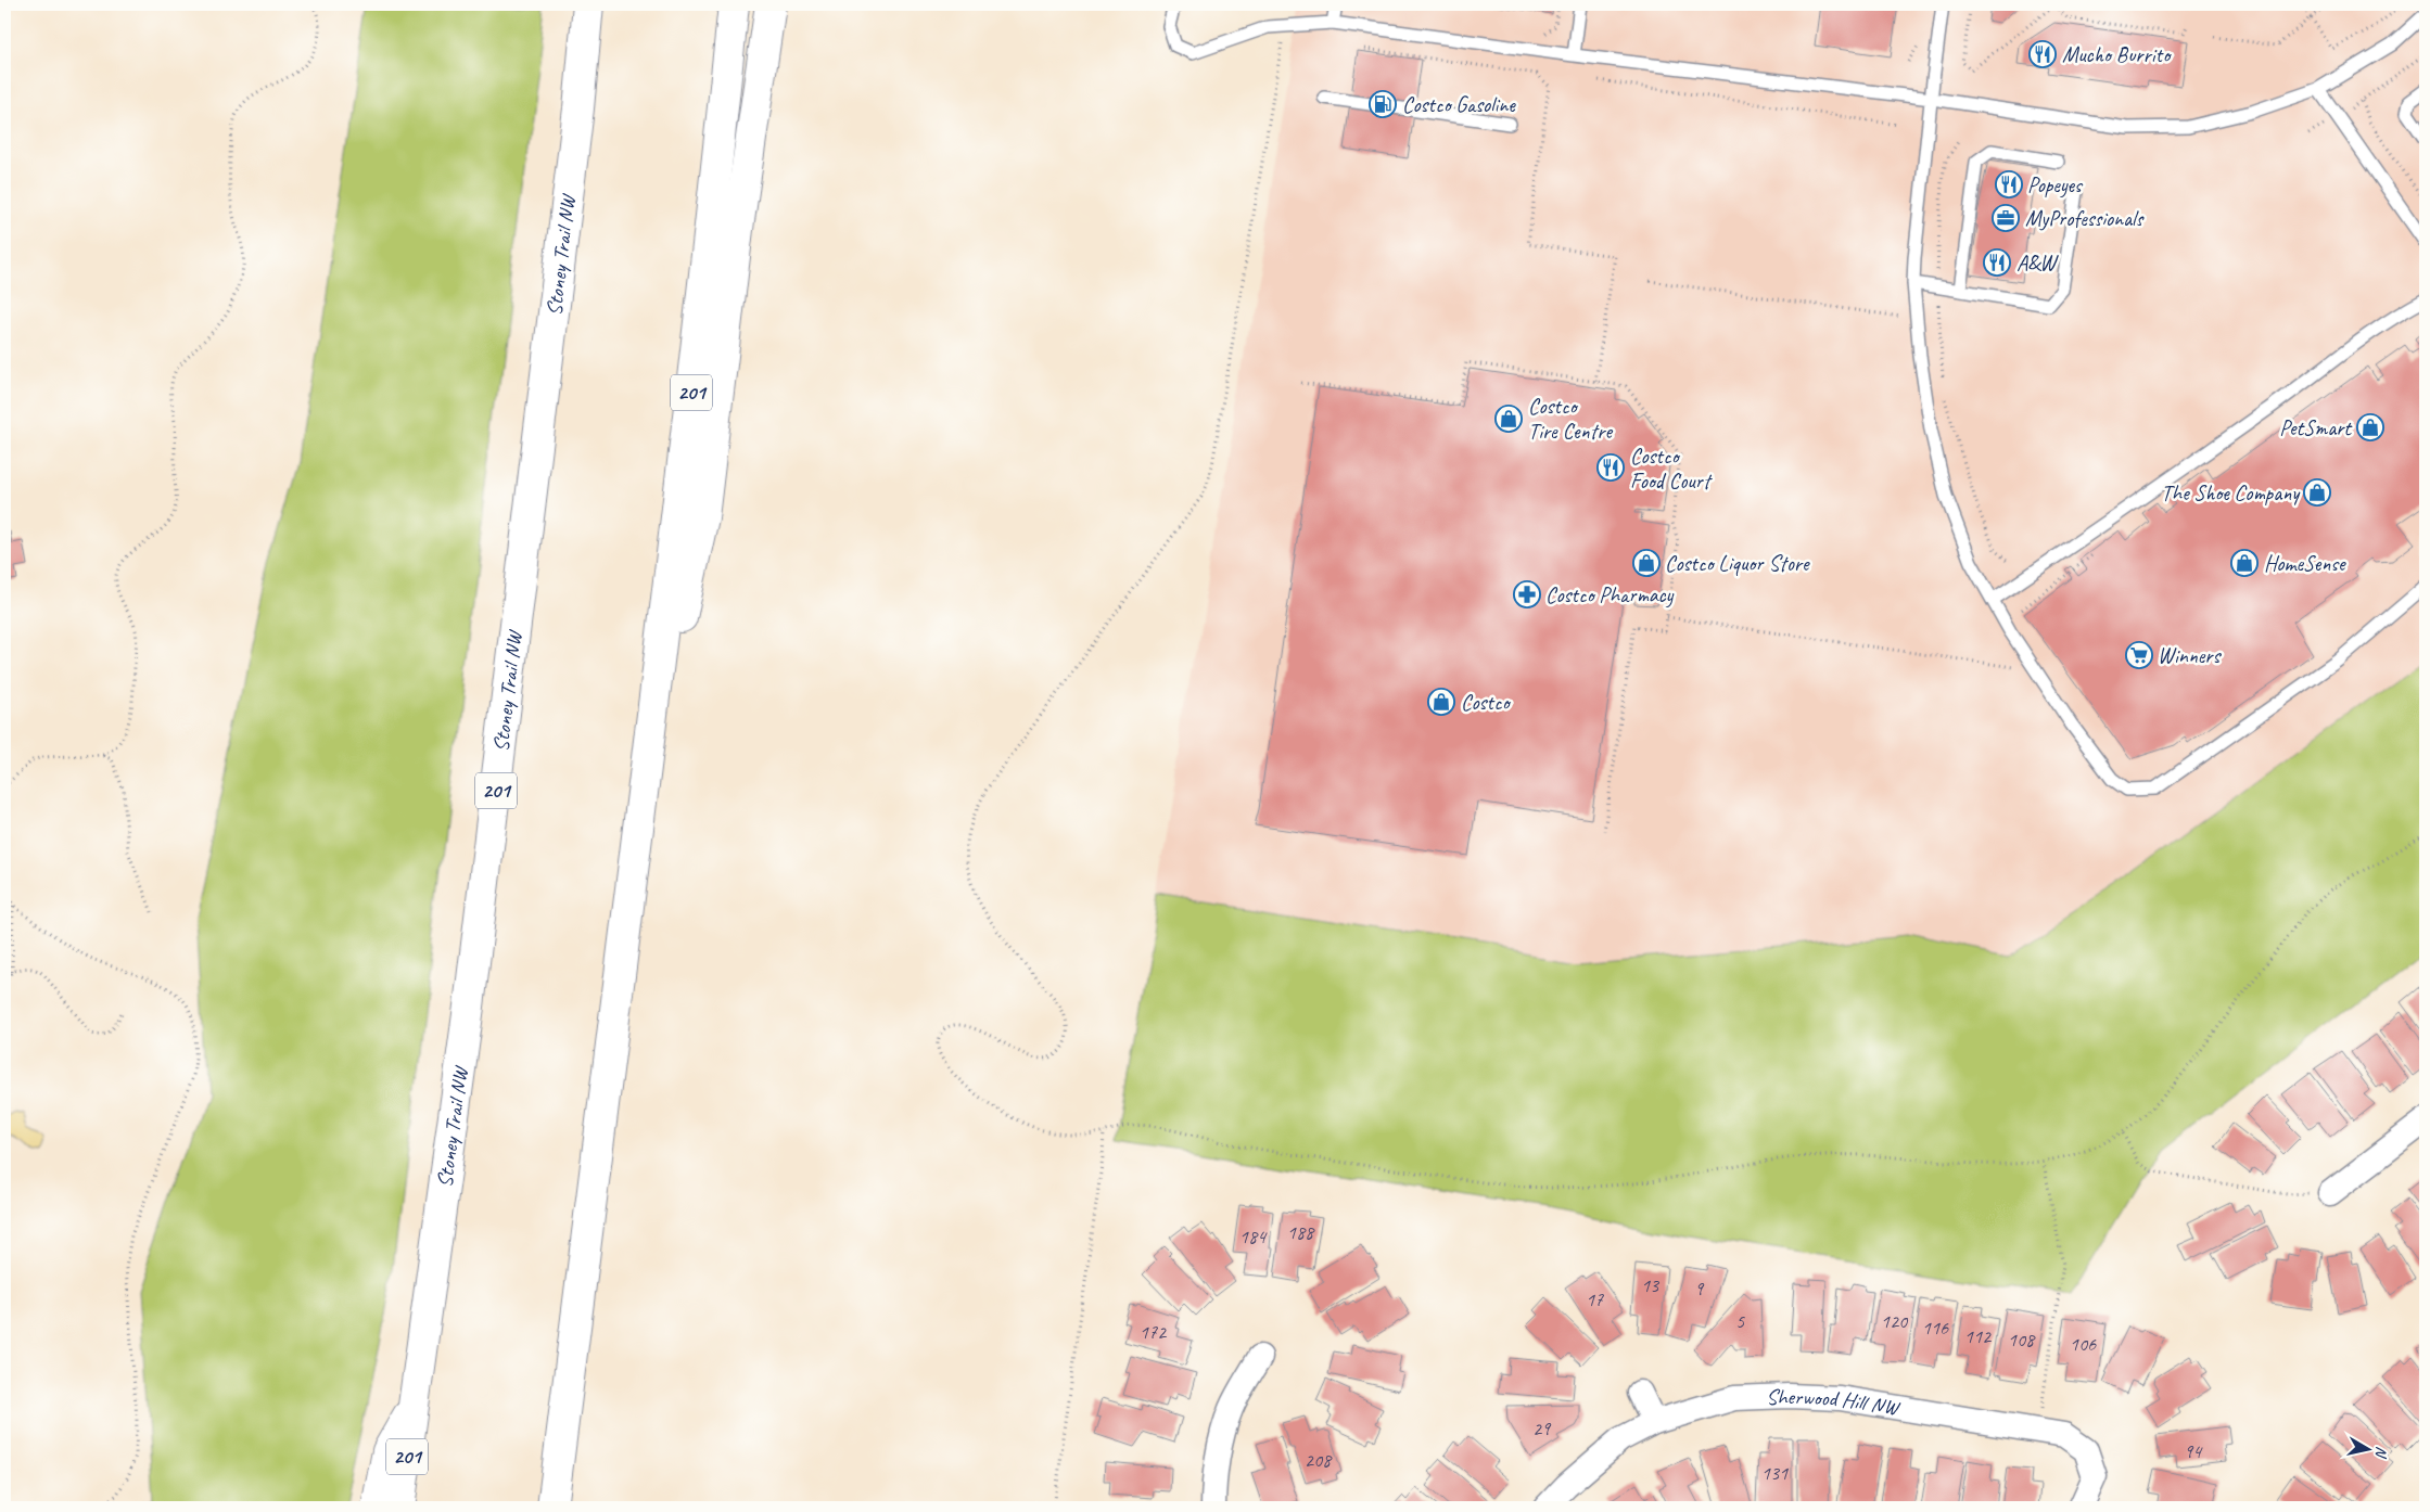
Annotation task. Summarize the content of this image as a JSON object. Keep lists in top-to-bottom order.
{
  "streets": {
    "highway": ["Stoney Trail NW", "201"],
    "street": ["Sherwood Hill NW"]
  },
  "places": {
    "restaurant": [
      "Mucho Burrito",
      "Popeyes",
      "A&W",
      "Costco Food Court"
    ],
    "fuel station": ["Costco Gasoline"],
    "office": ["MyProfessionals"],
    "shop": [
      "Costco Tire Centre",
      "PetSmart",
      "The Shoe Company",
      "Costco Liquor Store",
      "HomeSense",
      "Costco"
    ],
    "pharmacy": ["Costco Pharmacy"],
    "supermarket": ["Winners"]
  },
  "house_numbers": [
    "188",
    "184",
    "13",
    "9",
    "17",
    "5",
    "120",
    "116",
    "172",
    "112",
    "108",
    "106",
    "29",
    "94",
    "208",
    "131"
  ],
  "north": "right"
}
